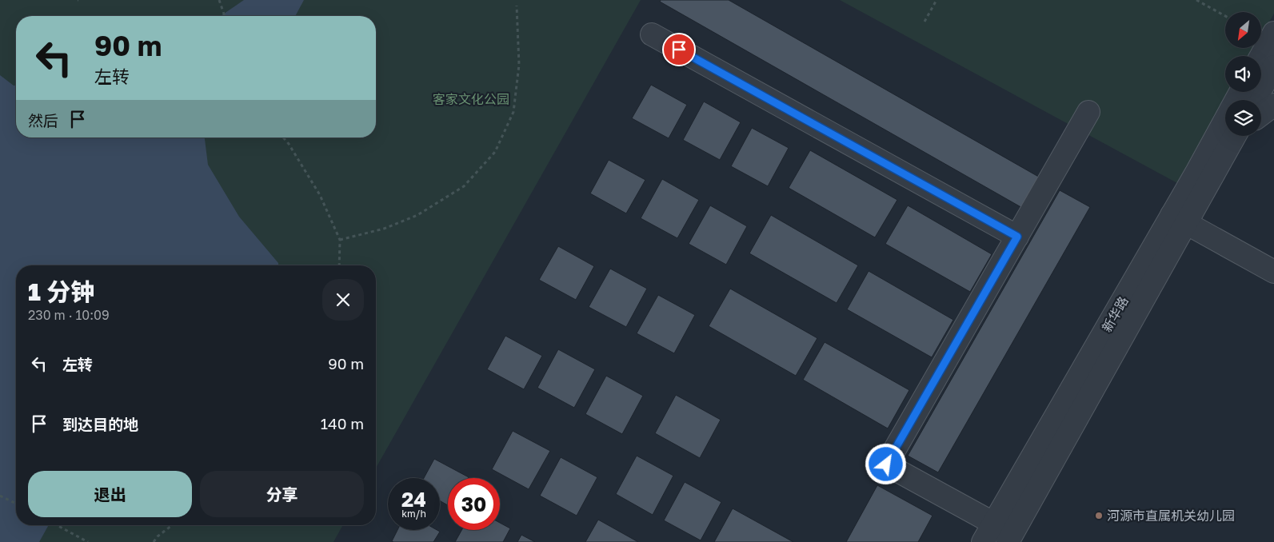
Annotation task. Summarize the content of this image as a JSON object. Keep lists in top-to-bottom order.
{
  "streets": {
    "street": ["新华路"]
  },
  "parks": ["客家文化公园"],
  "places": ["河源市直属机关幼儿园"],
  "north": "bottom left",
  "page": {
    "turn": ["90 m", "左转"],
    "then": "然后",
    "heading": ["1 分钟", "230 m · 10:09"],
    "list": [
      {
        "name": "左转",
        "value": "90 m"
      },
      {
        "name": "到达目的地",
        "value": "140 m"
      }
    ],
    "buttons": ["退出", "分享"],
    "speed": "24 km/h",
    "limit": "30"
  }
}
